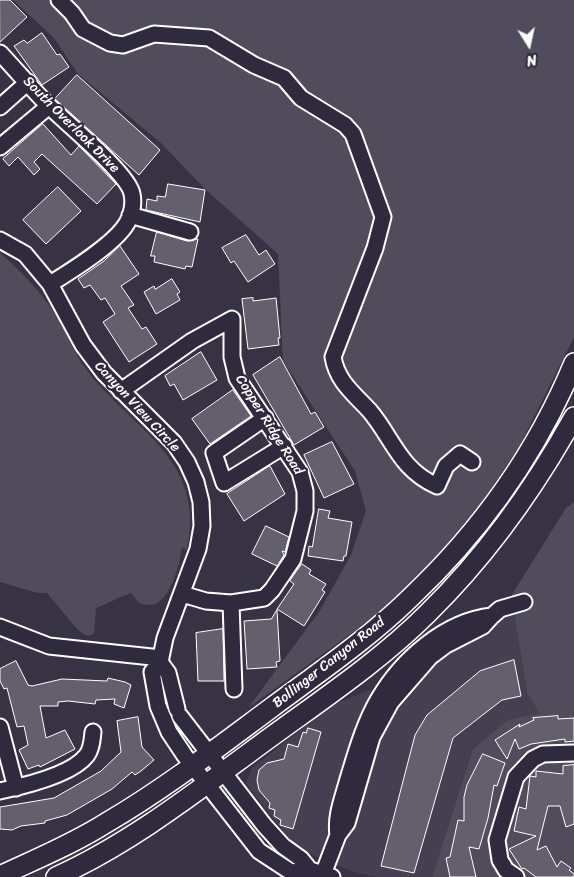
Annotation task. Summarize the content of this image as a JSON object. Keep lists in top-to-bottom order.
{
  "streets": {
    "main road": ["Bollinger Canyon Road"],
    "street": ["South Overlook Drive", "Canyon View Circle", "Copper Ridge Road"]
  },
  "crossings": [
    ["South Overlook Drive", "Canyon View Circle"],
    ["Canyon View Circle", "Copper Ridge Road"],
    ["Canyon View Circle", "Bollinger Canyon Road"]
  ],
  "north": "bottom"
}
